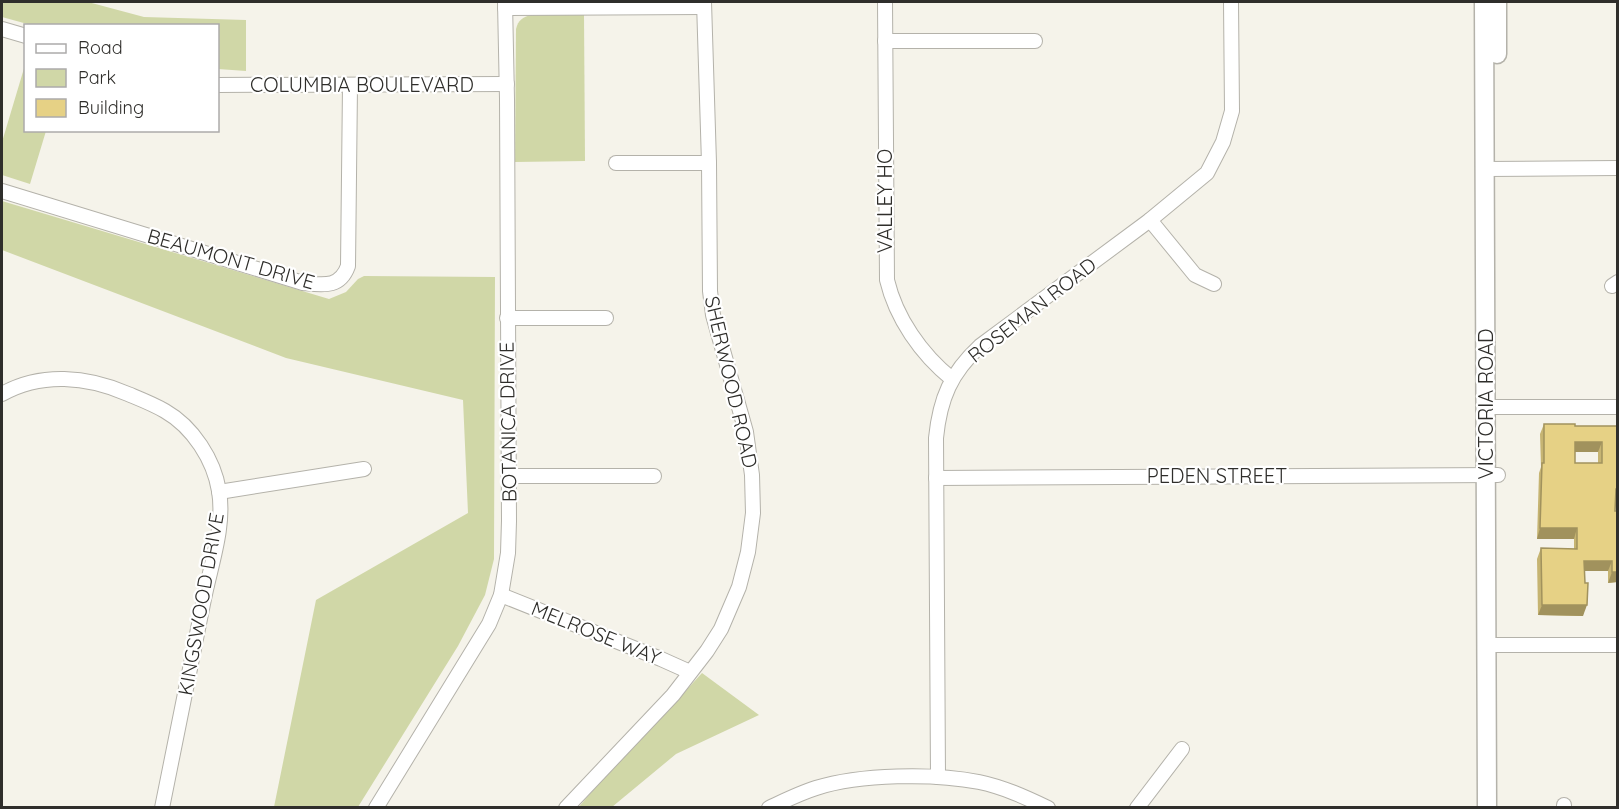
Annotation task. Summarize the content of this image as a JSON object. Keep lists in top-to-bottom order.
{
  "streets": {
    "main road": ["VICTORIA ROAD"],
    "street": [
      "COLUMBIA BOULEVARD",
      "VALLEY HO",
      "BEAUMONT DRIVE",
      "ROSEMAN ROAD",
      "SHERWOOD ROAD",
      "BOTANICA DRIVE",
      "PEDEN STREET",
      "KINGSWOOD DRIVE",
      "MELROSE WAY"
    ]
  },
  "crossings": [
    ["COLUMBIA BOULEVARD", "BEAUMONT DRIVE"],
    ["COLUMBIA BOULEVARD", "BOTANICA DRIVE"],
    ["VALLEY HO", "ROSEMAN ROAD"],
    ["ROSEMAN ROAD", "PEDEN STREET"],
    ["SHERWOOD ROAD", "MELROSE WAY"],
    ["VICTORIA ROAD", "PEDEN STREET"],
    ["BOTANICA DRIVE", "MELROSE WAY"]
  ],
  "legend": ["Road", "Park", "Building"]
}
